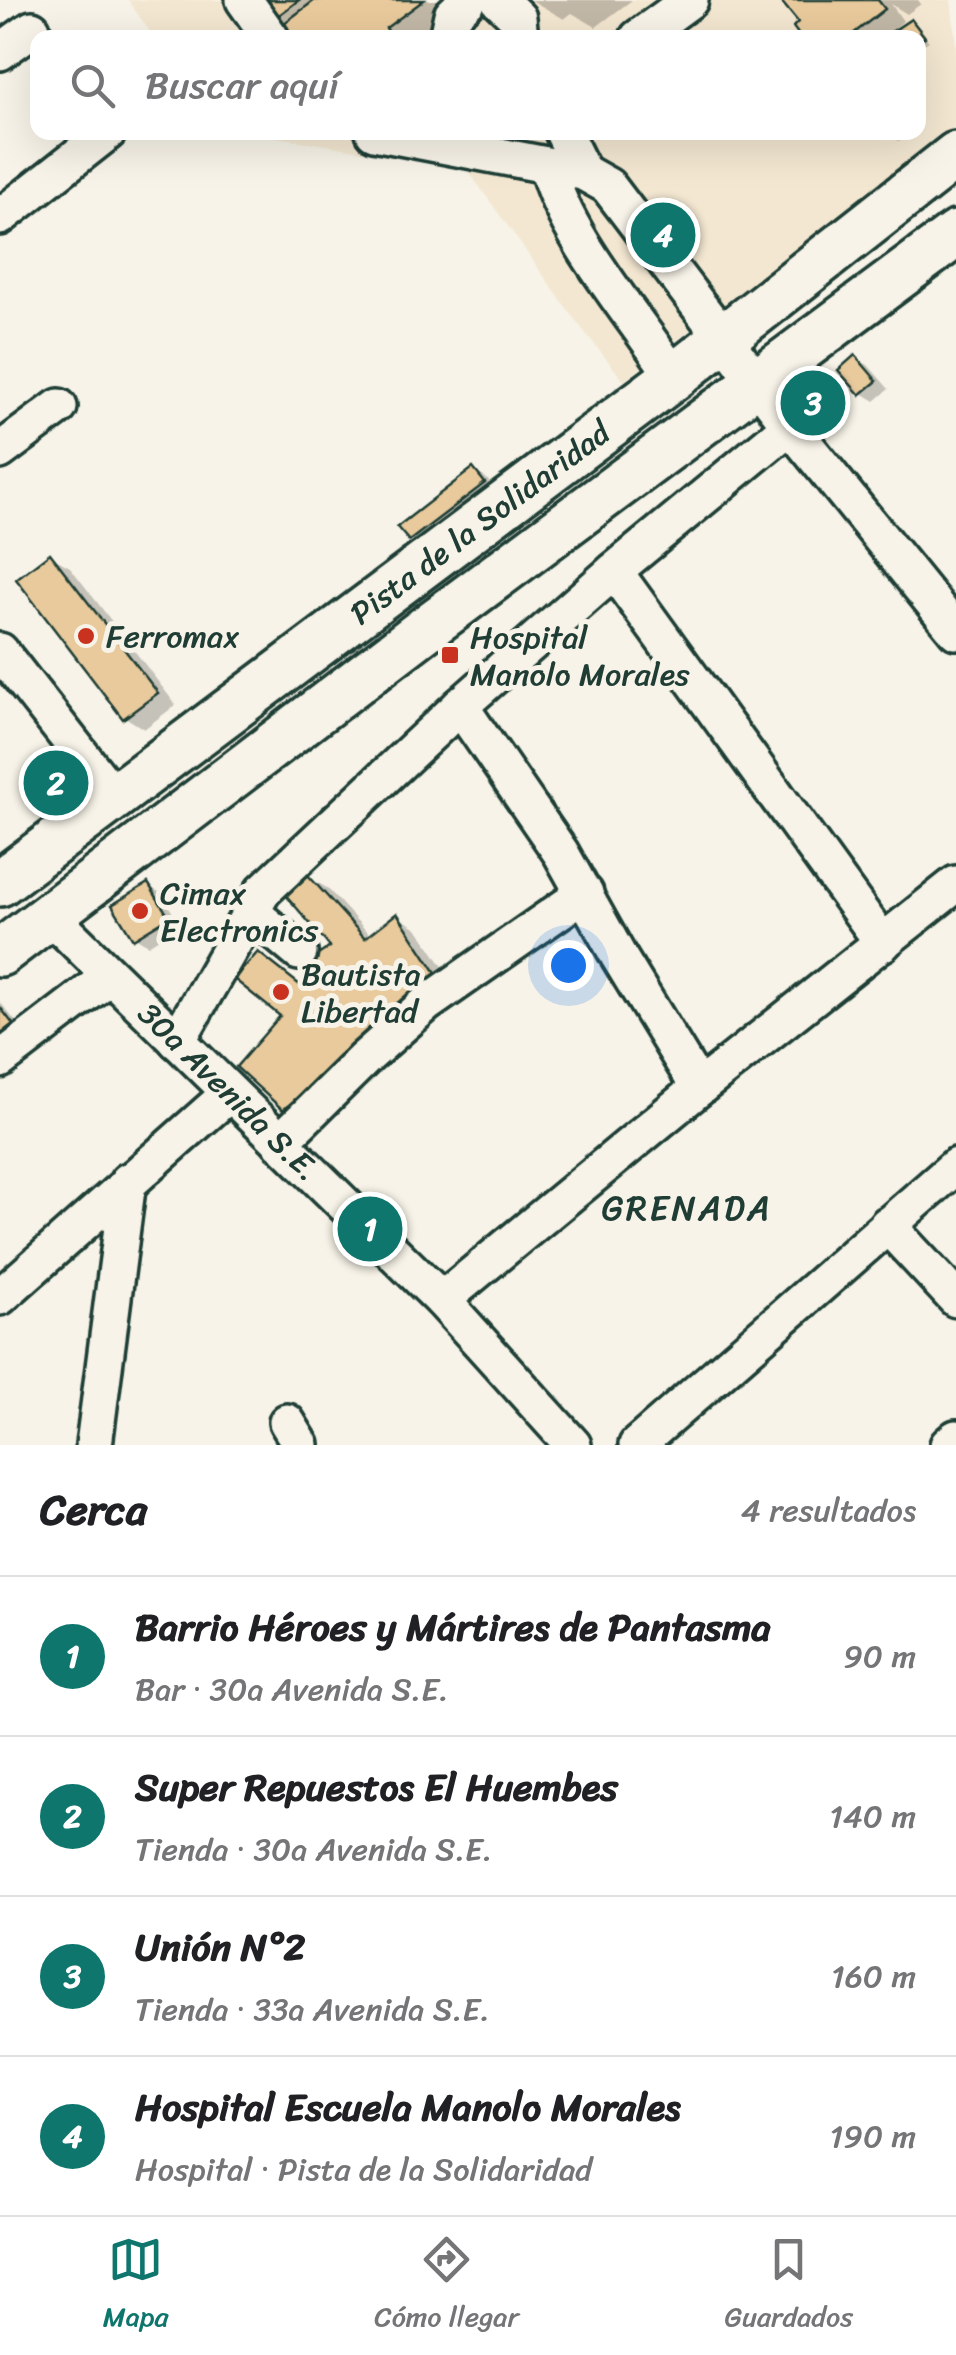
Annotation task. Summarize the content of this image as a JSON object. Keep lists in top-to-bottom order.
{
  "streets": {
    "main road": ["Pista de la Solidaridad"],
    "street": ["30a Avenida S.E."]
  },
  "crossings": [
    ["Pista de la Solidaridad", "30a Avenida S.E."]
  ],
  "districts": ["GRENADA"],
  "places": {
    "other": ["Ferromax", "Cimax Electronics", "Bautista Libertad"],
    "transit": ["Hospital Manolo Morales"]
  },
  "page": {
    "search": "Buscar aquí",
    "pins": [
      "4",
      "3",
      "2",
      "1"
    ],
    "heading": ["Cerca", "4 resultados"],
    "list": [
      {
        "mark": "1",
        "name": "Barrio Héroes y Mártires de Pantasma",
        "note": "Bar · 30a Avenida S.E.",
        "value": "90 m"
      },
      {
        "mark": "2",
        "name": "Super Repuestos El Huembes",
        "note": "Tienda · 30a Avenida S.E.",
        "value": "140 m"
      },
      {
        "mark": "3",
        "name": "Unión N°2",
        "note": "Tienda · 33a Avenida S.E.",
        "value": "160 m"
      },
      {
        "mark": "4",
        "name": "Hospital Escuela Manolo Morales",
        "note": "Hospital · Pista de la Solidaridad",
        "value": "190 m"
      }
    ],
    "nav": ["Mapa", "Cómo llegar", "Guardados"]
  }
}
